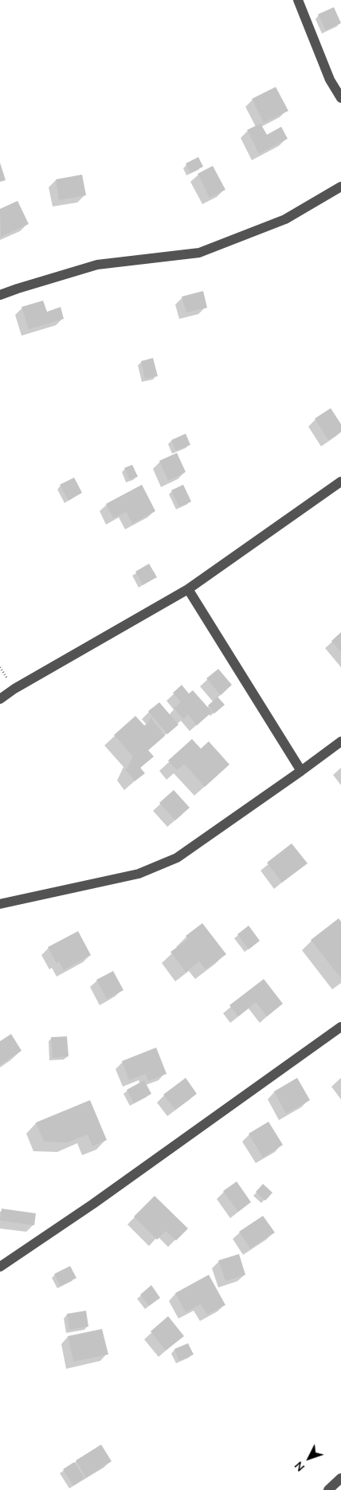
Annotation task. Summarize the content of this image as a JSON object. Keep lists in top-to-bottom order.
{
  "north": "bottom left"
}
